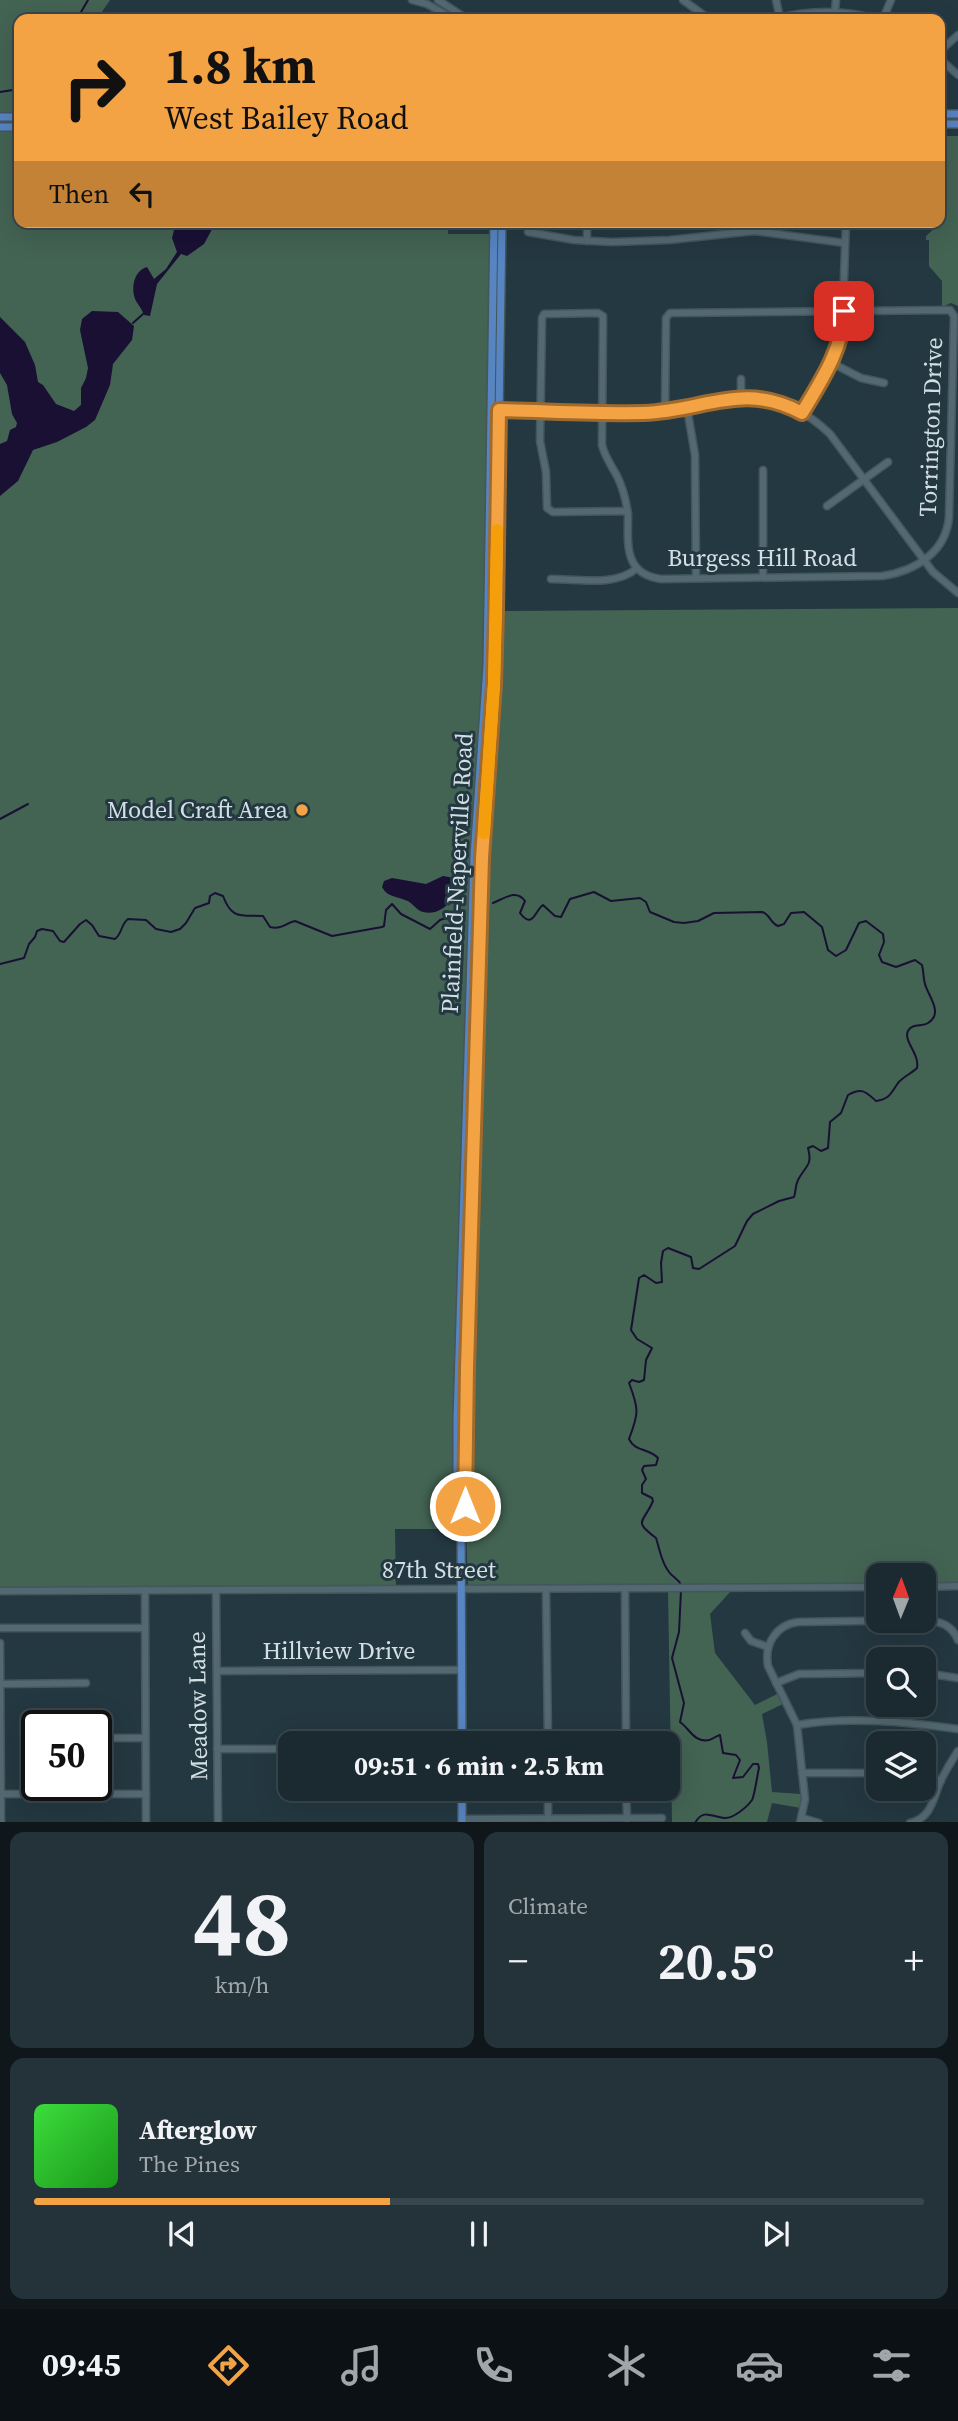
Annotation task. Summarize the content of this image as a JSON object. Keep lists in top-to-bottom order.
{
  "streets": {
    "main road": ["Plainfield-Naperville Road"],
    "street": [
      "Torrington Drive",
      "Burgess Hill Road",
      "87th Street",
      "Hillview Drive",
      "Meadow Lane"
    ]
  },
  "crossings": [
    ["Torrington Drive", "Burgess Hill Road"],
    ["Plainfield-Naperville Road", "87th Street"],
    ["Plainfield-Naperville Road", "Hillview Drive"],
    ["87th Street", "Meadow Lane"],
    ["Hillview Drive", "Meadow Lane"]
  ],
  "places": ["Model Craft Area"],
  "north": "top",
  "page": {
    "turn": ["1.8 km", "West Bailey Road"],
    "then": "Then",
    "limit": "50",
    "trip": "09:51 · 6 min · 2.5 km",
    "tile": [
      ["48", "km/h"],
      "Climate"
    ],
    "heat": ["−", "20.5°", "+"],
    "song": ["Afterglow", "The Pines"],
    "tabs": "09:45"
  }
}
